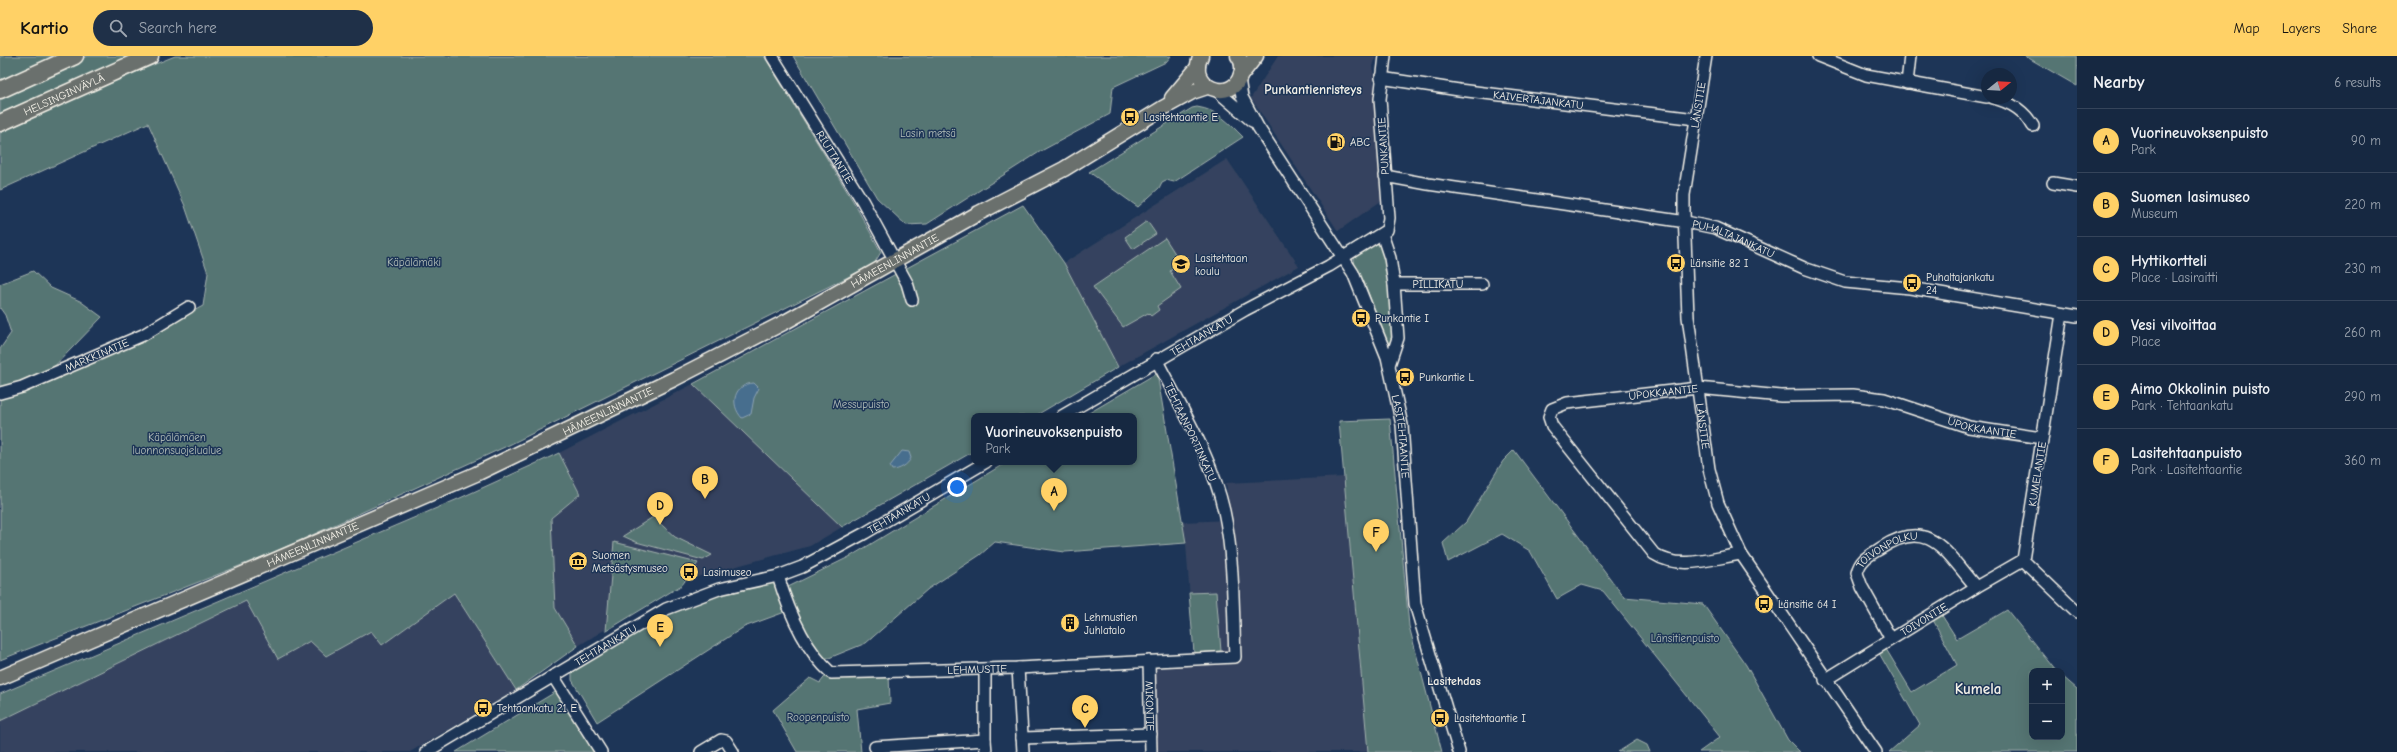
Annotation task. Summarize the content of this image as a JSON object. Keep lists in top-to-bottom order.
{
  "streets": {
    "highway": ["HELSINGINVÄYLÄ"],
    "main road": ["HÄMEENLINNANTIE"],
    "street": [
      "KAIVERTAJANKATU",
      "LÄNSITIE",
      "PUNKANTIE",
      "RIUTTANTIE",
      "PUHALTAJANKATU",
      "PILLIKATU",
      "TEHTAANKATU",
      "MARKKINATIE",
      "UPOKKAANTIE",
      "TEHTAANPORTINKATU",
      "LASITEHTAANTIE",
      "KUMELANTIE",
      "TOIVONPOLKU",
      "TOIVONTIE",
      "LEHMUSTIE",
      "MIKONTIE"
    ]
  },
  "crossings": [
    ["KAIVERTAJANKATU", "LÄNSITIE"],
    ["KAIVERTAJANKATU", "PUNKANTIE"],
    ["LÄNSITIE", "PUHALTAJANKATU"],
    ["LÄNSITIE", "UPOKKAANTIE"],
    ["LÄNSITIE", "TOIVONTIE"],
    ["PUNKANTIE", "PUHALTAJANKATU"],
    ["RIUTTANTIE", "HÄMEENLINNANTIE"],
    ["PUHALTAJANKATU", "KUMELANTIE"],
    ["HÄMEENLINNANTIE", "LASITEHTAANTIE"],
    ["TEHTAANKATU", "TEHTAANPORTINKATU"],
    ["TEHTAANKATU", "LASITEHTAANTIE"],
    ["TEHTAANKATU", "LEHMUSTIE"],
    ["UPOKKAANTIE", "KUMELANTIE"],
    ["TEHTAANPORTINKATU", "LEHMUSTIE"],
    ["KUMELANTIE", "TOIVONTIE"],
    ["TOIVONPOLKU", "TOIVONTIE"],
    ["LEHMUSTIE", "MIKONTIE"]
  ],
  "districts": ["Punkantienristeys", "Lasitehdas", "Kumela"],
  "parks": [
    "Lasin metsä",
    "Käpälämäki",
    "Messupuisto",
    "Käpälämäen luonnonsuojelualue",
    "Länsitienpuisto",
    "Roopenpuisto"
  ],
  "places": {
    "bus stop": [
      "Lasitehtaantie E",
      "Länsitie 82 I",
      "Puhaltajankatu 24",
      "Punkantie I",
      "Punkantie L",
      "Lasimuseo",
      "Länsitie 64 I",
      "Tehtaankatu 21 E",
      "Lasitehtaantie I"
    ],
    "fuel station": ["ABC"],
    "school or university": ["Lasitehtaan koulu"],
    "museum": ["Suomen Metsästysmuseo"],
    "building": ["Lehmustien Juhlatalo"]
  },
  "north": "right",
  "page": {
    "header": "Kartio",
    "search": "Search here",
    "nav": ["Map", "Layers", "Share"],
    "heading": ["Nearby", "6 results"],
    "list": [
      {
        "mark": "A",
        "name": "Vuorineuvoksenpuisto",
        "note": "Park",
        "value": "90 m"
      },
      {
        "mark": "B",
        "name": "Suomen lasimuseo",
        "note": "Museum",
        "value": "220 m"
      },
      {
        "mark": "C",
        "name": "Hyttikortteli",
        "note": "Place · Lasiraitti",
        "value": "230 m"
      },
      {
        "mark": "D",
        "name": "Vesi vilvoittaa",
        "note": "Place",
        "value": "260 m"
      },
      {
        "mark": "E",
        "name": "Aimo Okkolinin puisto",
        "note": "Park · Tehtaankatu",
        "value": "290 m"
      },
      {
        "mark": "F",
        "name": "Lasitehtaanpuisto",
        "note": "Park · Lasitehtaantie",
        "value": "360 m"
      }
    ],
    "popup": ["Vuorineuvoksenpuisto", "Park"],
    "pins": [
      "B",
      "A",
      "D",
      "F",
      "E",
      "C"
    ],
    "map_buttons": ["+", "−"]
  }
}
